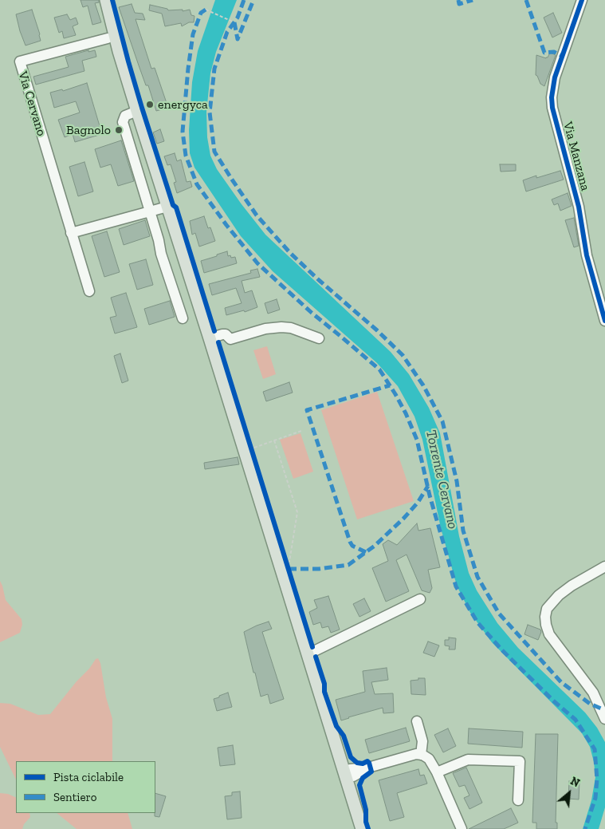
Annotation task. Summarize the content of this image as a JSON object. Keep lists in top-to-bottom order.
{
  "streets": {
    "street": ["Via Cervano", "Via Manzana"]
  },
  "water": ["Torrente Cervano"],
  "places": ["energyca", "Bagnolo"],
  "legend": ["Pista ciclabile", "Sentiero"],
  "north": "top right"
}
